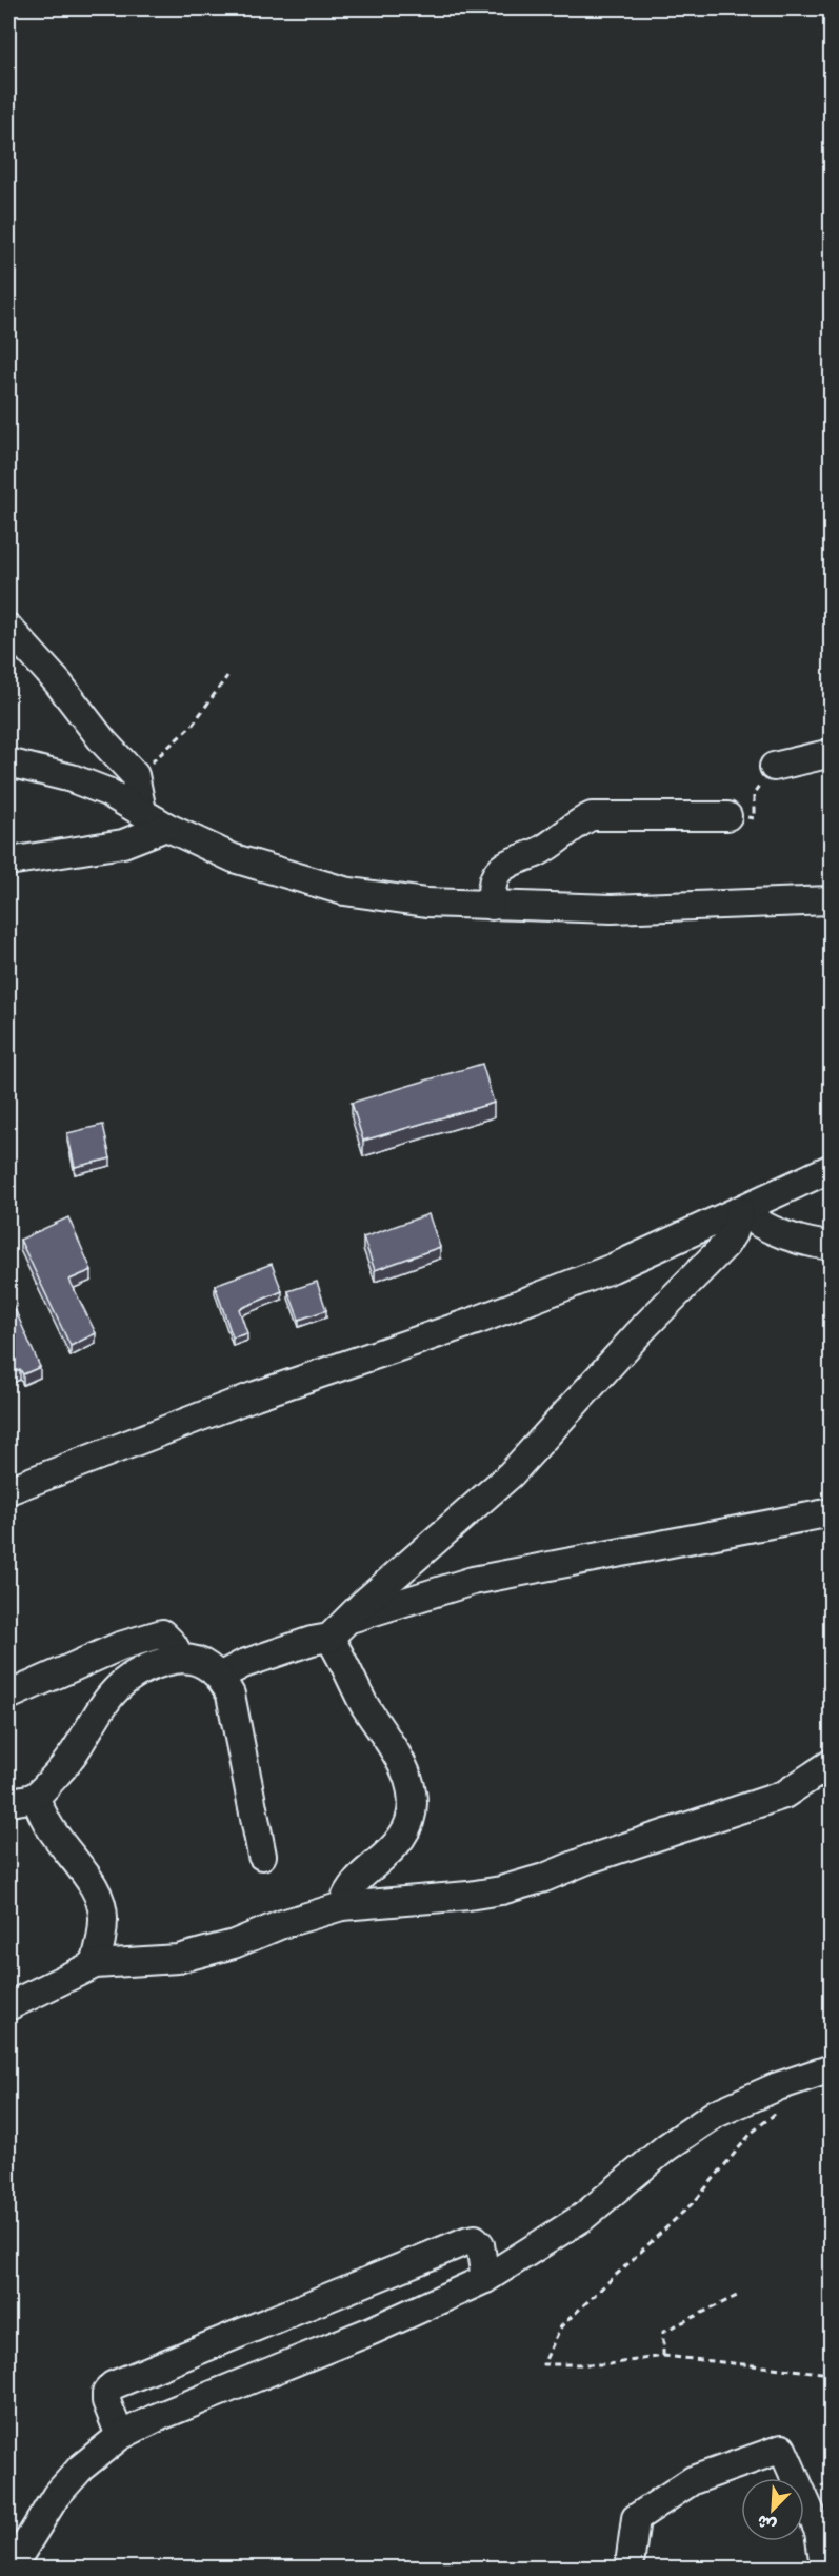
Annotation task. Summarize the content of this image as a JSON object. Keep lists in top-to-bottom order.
{
  "north": "bottom left"
}
